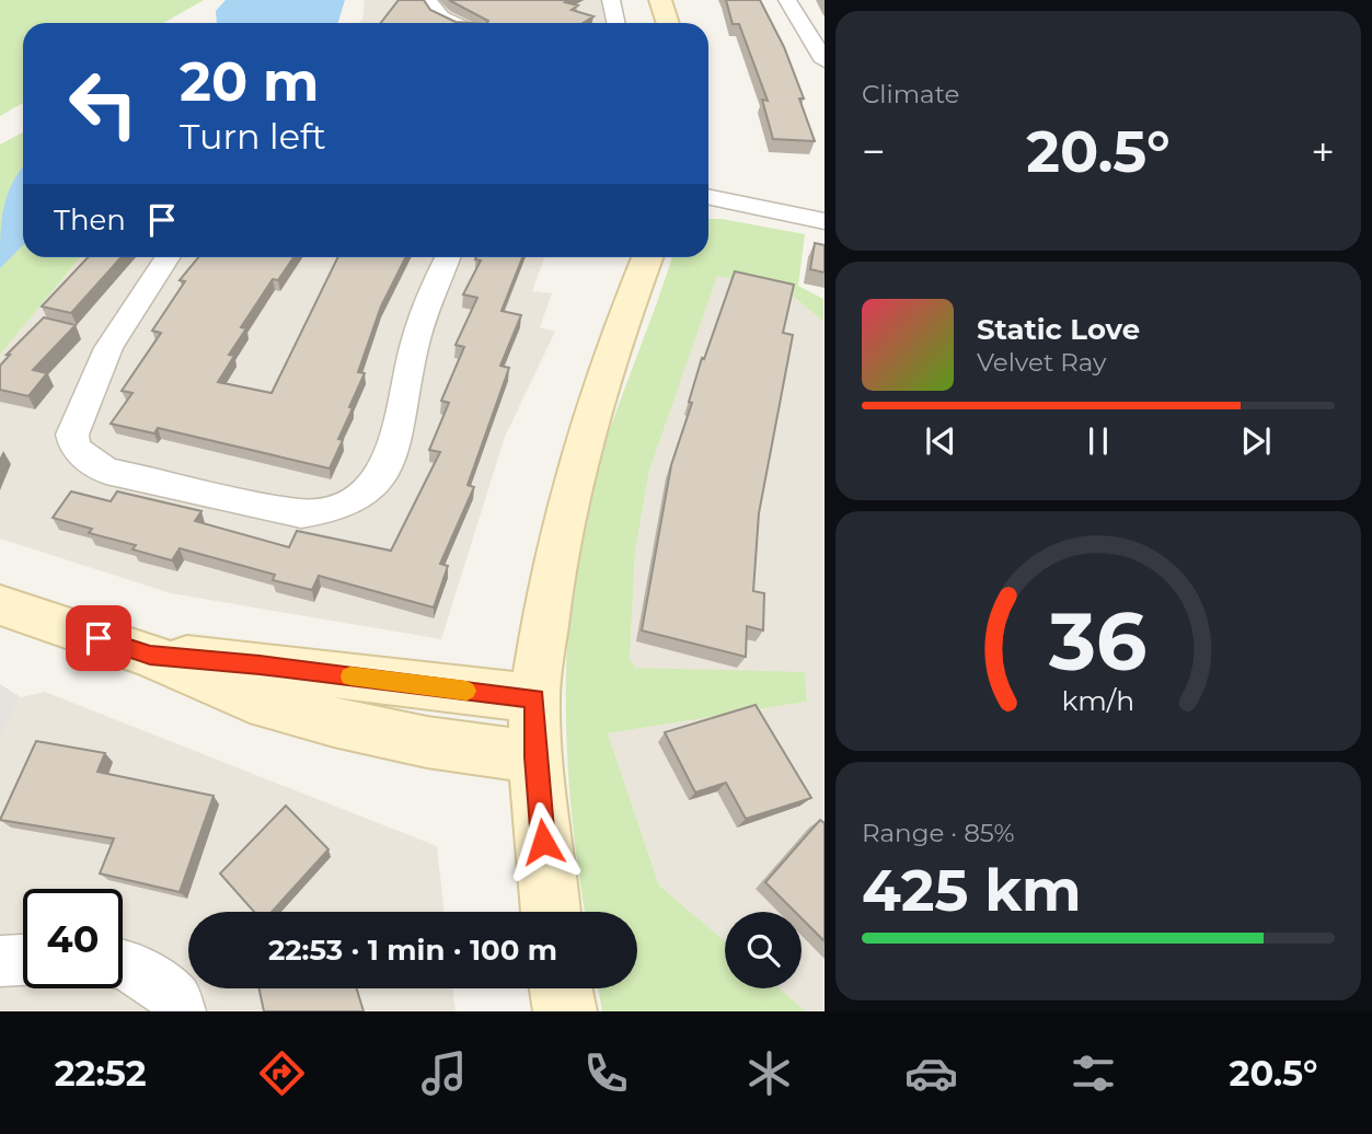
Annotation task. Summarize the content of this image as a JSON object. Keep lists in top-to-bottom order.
{
  "page": {
    "tile": [
      "Climate",
      ["Range · 85%", "425 km"]
    ],
    "turn": ["20 m", "Turn left"],
    "heat": ["−", "20.5°", "+"],
    "then": "Then",
    "song": ["Static Love", "Velvet Ray"],
    "limit": "40",
    "trip": "22:53 · 1 min · 100 m",
    "tabs": ["22:52", "20.5°"],
    "gauge": ["36", "km/h"]
  }
}
